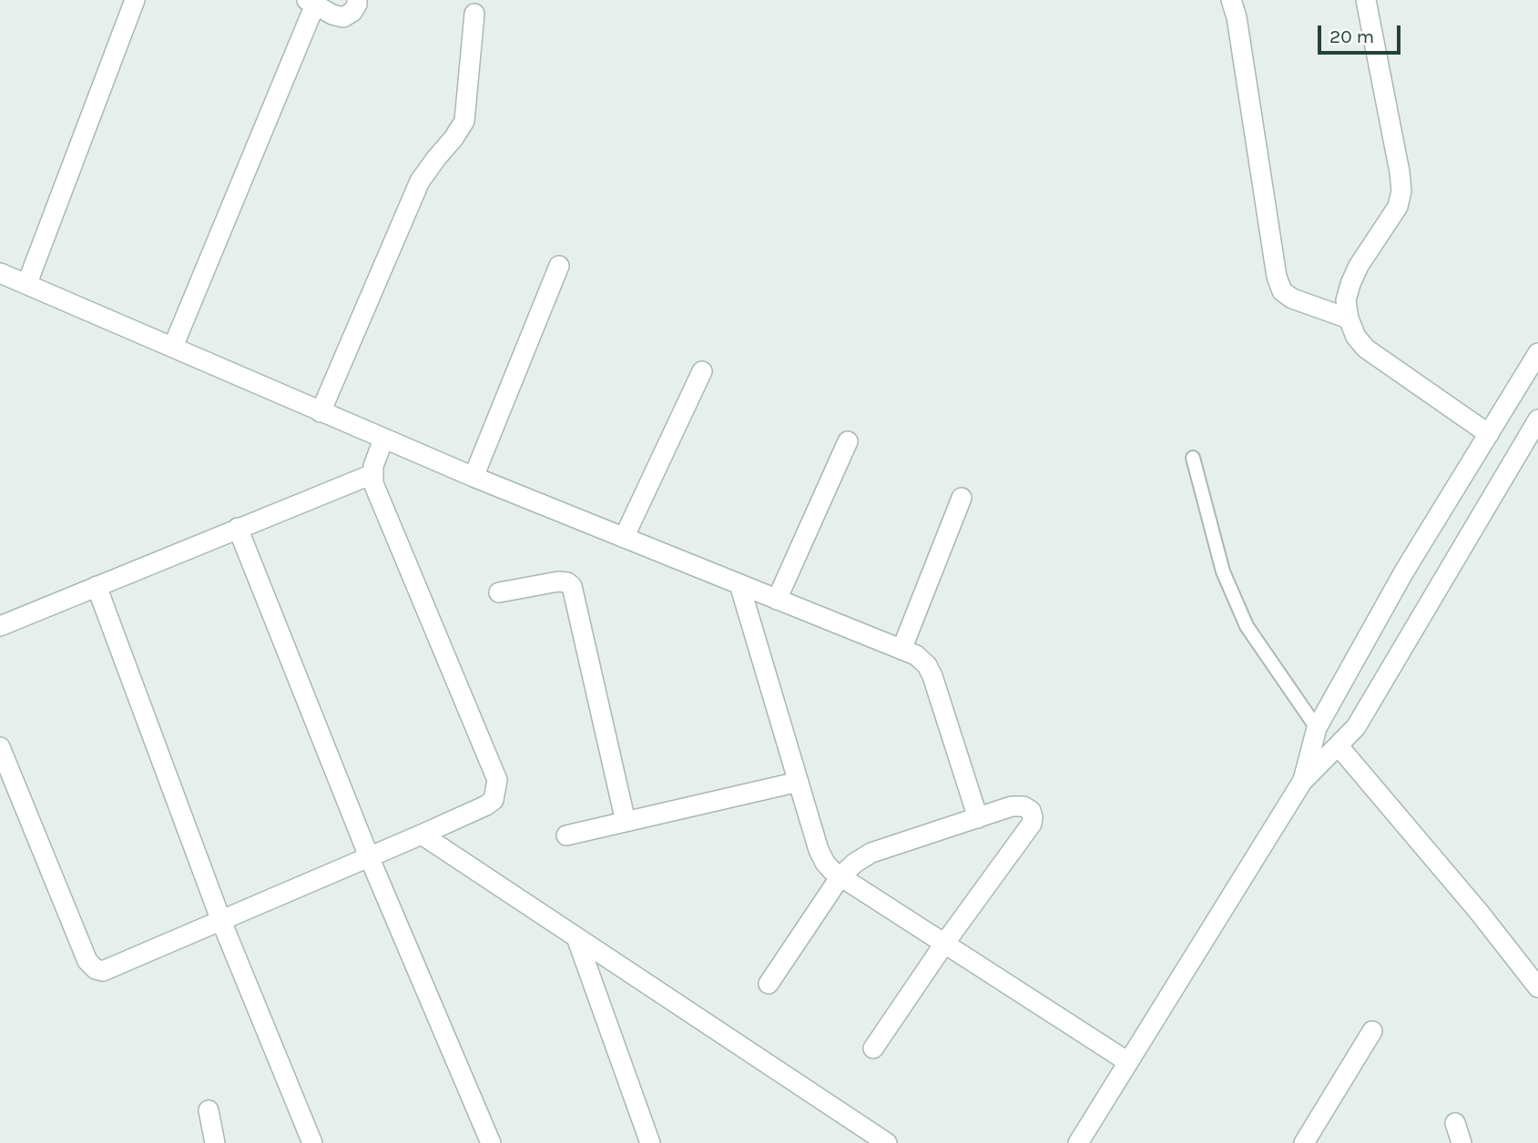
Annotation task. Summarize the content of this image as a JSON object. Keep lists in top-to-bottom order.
{
  "scale_bar": "20 m"
}
